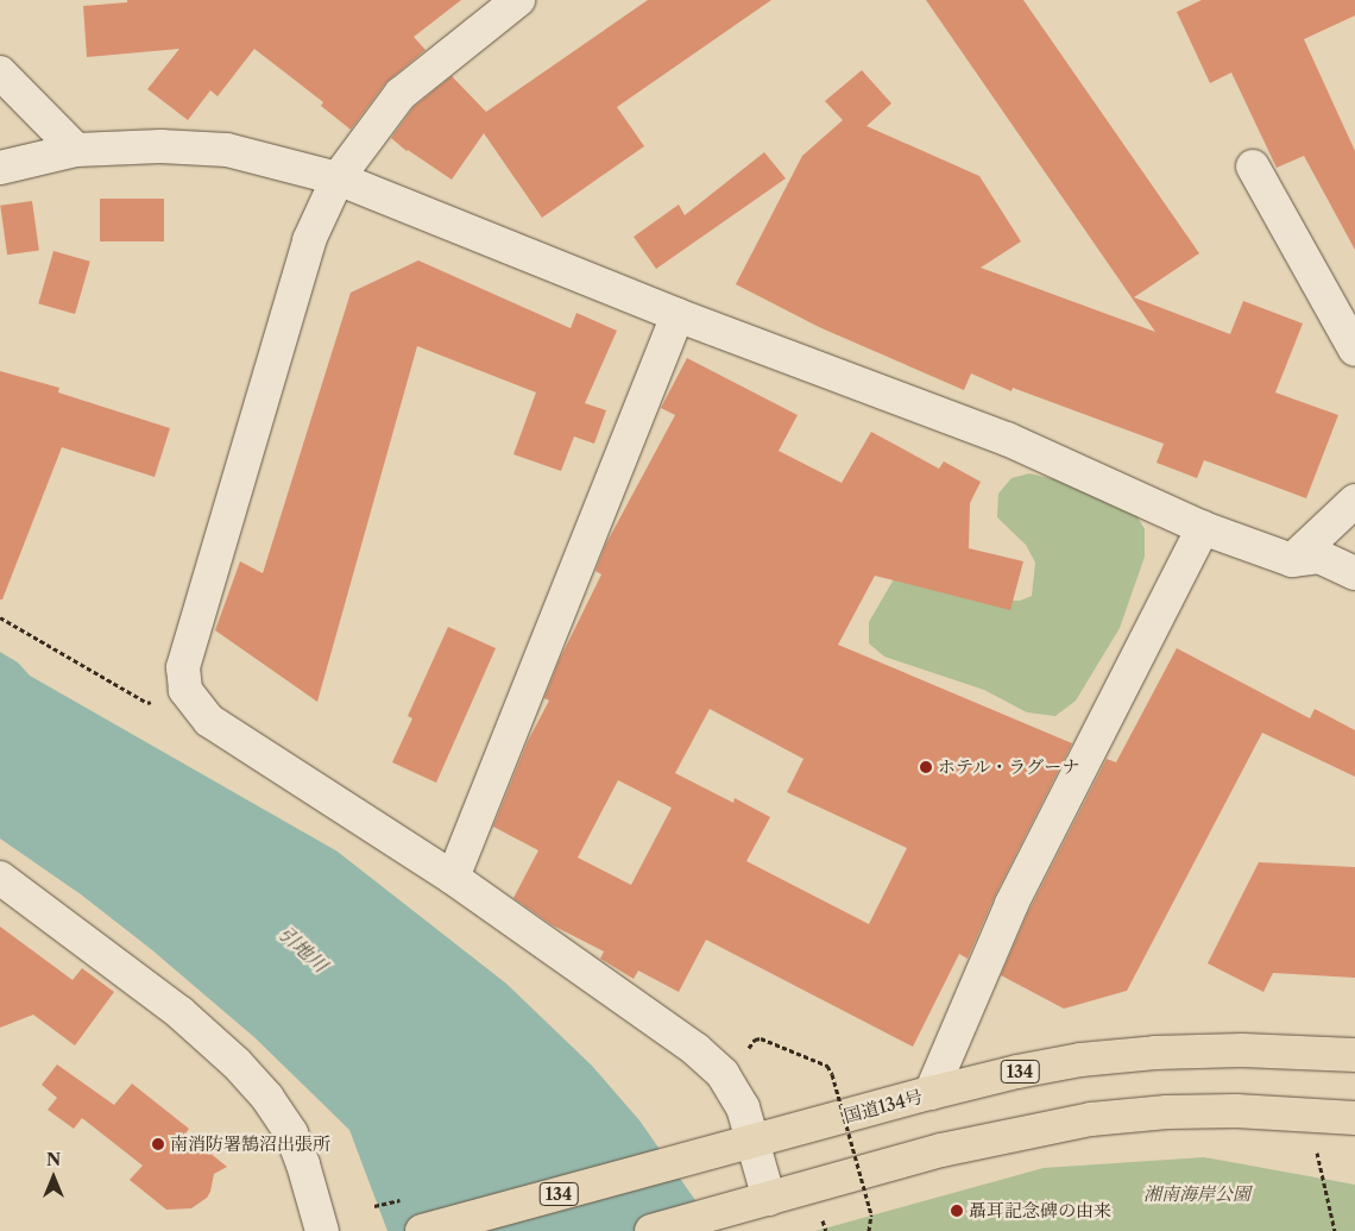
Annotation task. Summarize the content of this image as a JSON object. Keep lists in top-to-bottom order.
{
  "streets": {
    "highway": ["134", "国道134号"]
  },
  "water": ["引地川"],
  "parks": ["湘南海岸公園"],
  "places": ["ホテル・ラグーナ", "南消防署鵠沼出張所", "聶耳記念碑の由来"],
  "north": "top"
}
